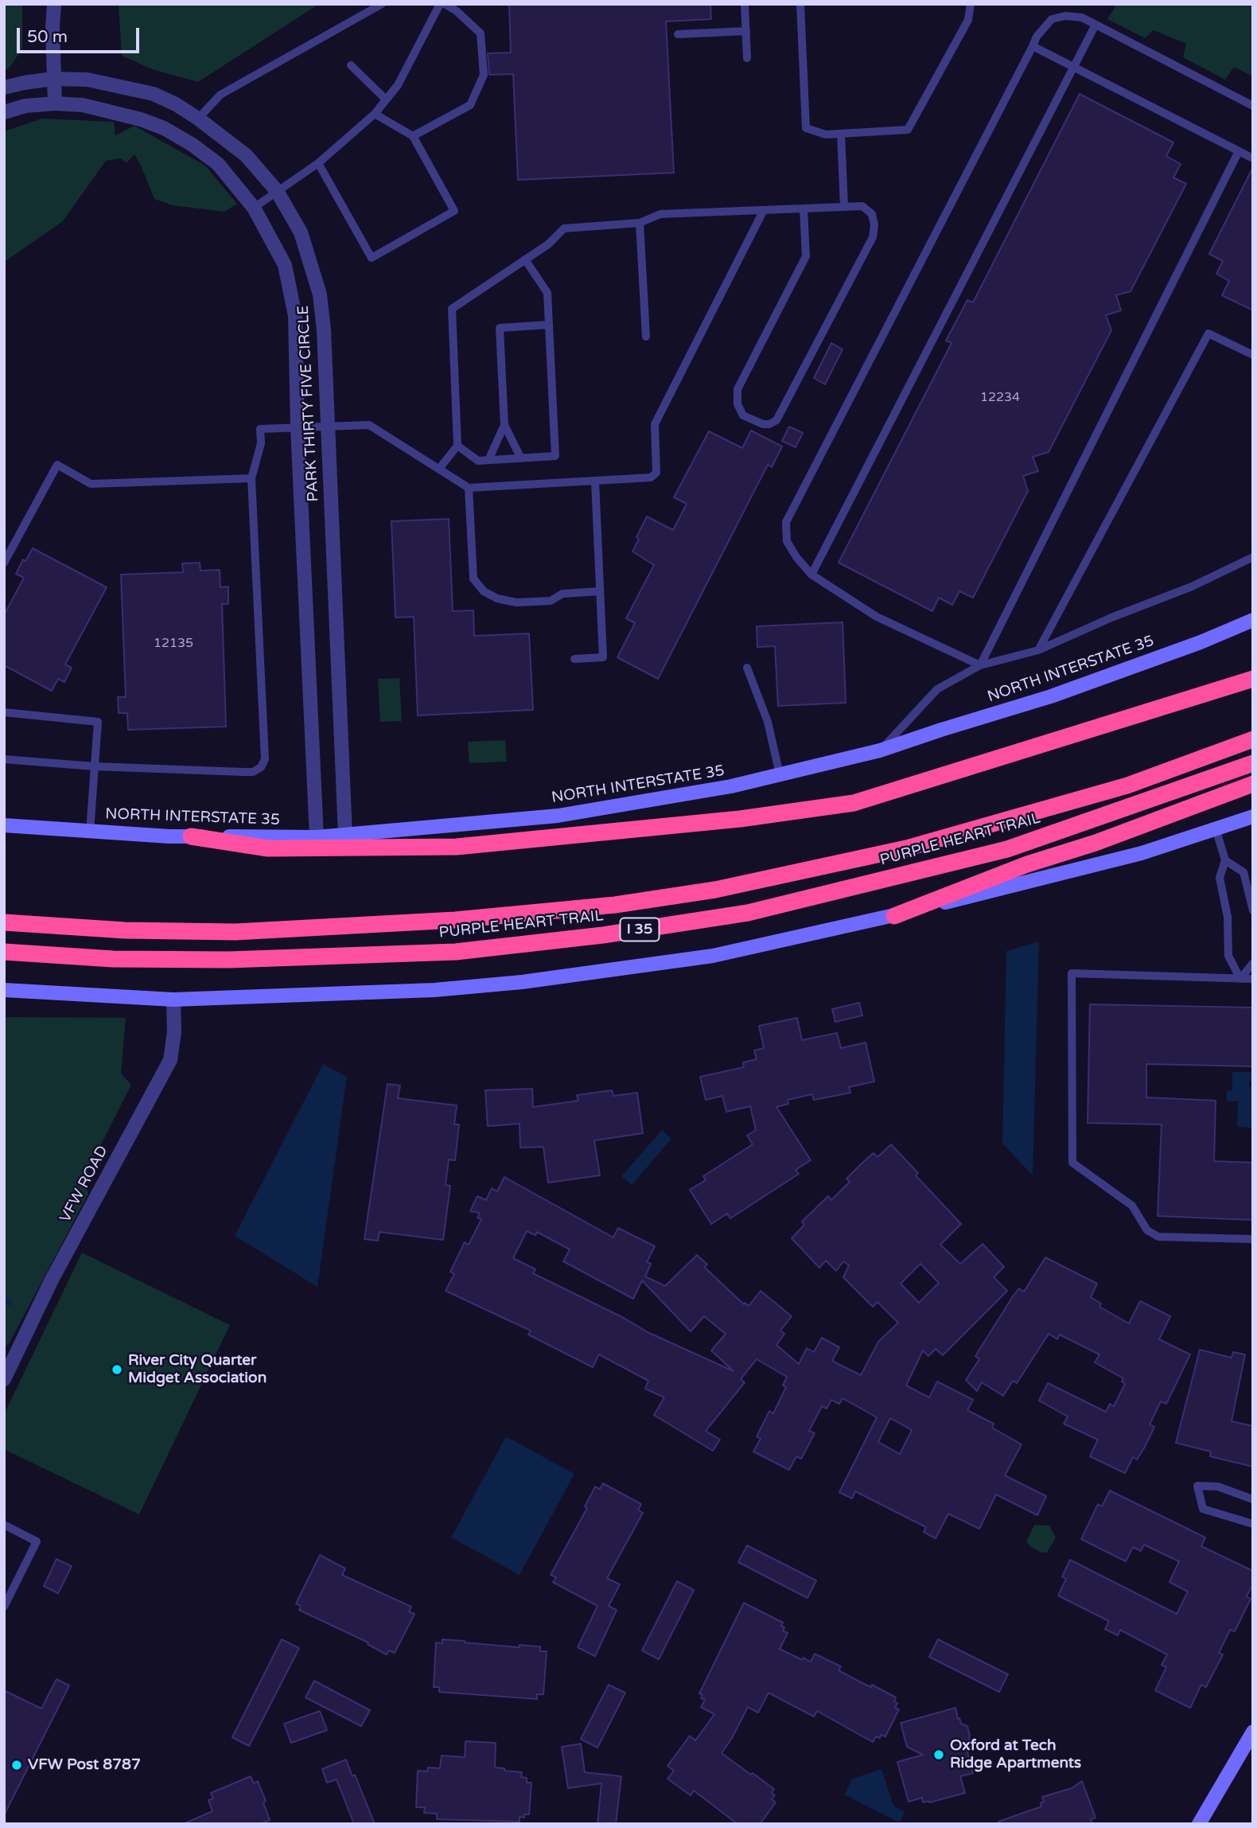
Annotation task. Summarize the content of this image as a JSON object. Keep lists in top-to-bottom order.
{
  "streets": {
    "highway": ["PURPLE HEART TRAIL", "I 35"],
    "main road": ["NORTH INTERSTATE 35"],
    "street": ["PARK THIRTY FIVE CIRCLE", "VFW ROAD"]
  },
  "crossings": [
    ["PARK THIRTY FIVE CIRCLE", "NORTH INTERSTATE 35"]
  ],
  "places": ["River City Quarter Midget Association", "Oxford at Tech Ridge Apartments", "VFW Post 8787"],
  "house_numbers": ["12234", "12135"],
  "scale_bar": "50 m"
}
